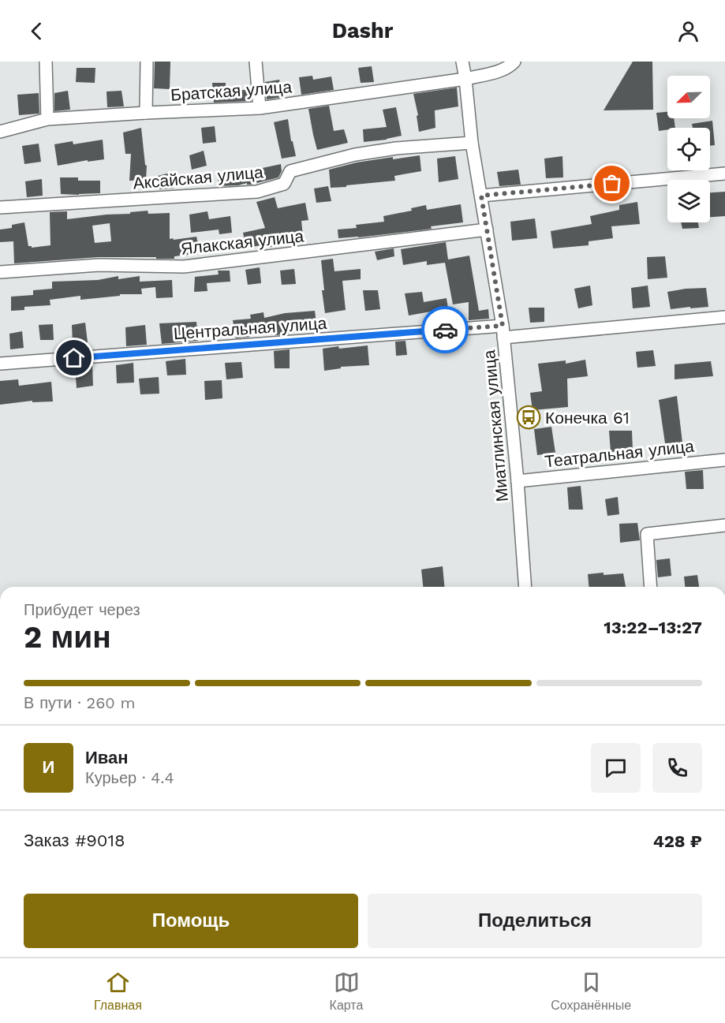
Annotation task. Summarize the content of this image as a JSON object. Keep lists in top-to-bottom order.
{
  "streets": {
    "street": [
      "Братская улица",
      "Аксайская улица",
      "Ялакская улица",
      "Центральная улица",
      "Миатлинская улица",
      "Театральная улица"
    ]
  },
  "crossings": [
    ["Братская улица", "Миатлинская улица"],
    ["Аксайская улица", "Миатлинская улица"],
    ["Ялакская улица", "Миатлинская улица"],
    ["Центральная улица", "Миатлинская улица"],
    ["Миатлинская улица", "Театральная улица"]
  ],
  "places": {
    "bus stop": ["Конечка 61"]
  },
  "north": "bottom left",
  "page": {
    "header": "Dashr",
    "heading": ["2 мин", "Прибудет через", "13:22–13:27"],
    "panel": [
      "Иван",
      "Курьер · 4.4",
      "Заказ #9018",
      "428 ₽"
    ],
    "bar": "В пути · 260 m",
    "round": "И",
    "buttons": ["Помощь", "Поделиться"],
    "tabs": ["Главная", "Карта", "Сохранённые"]
  }
}
